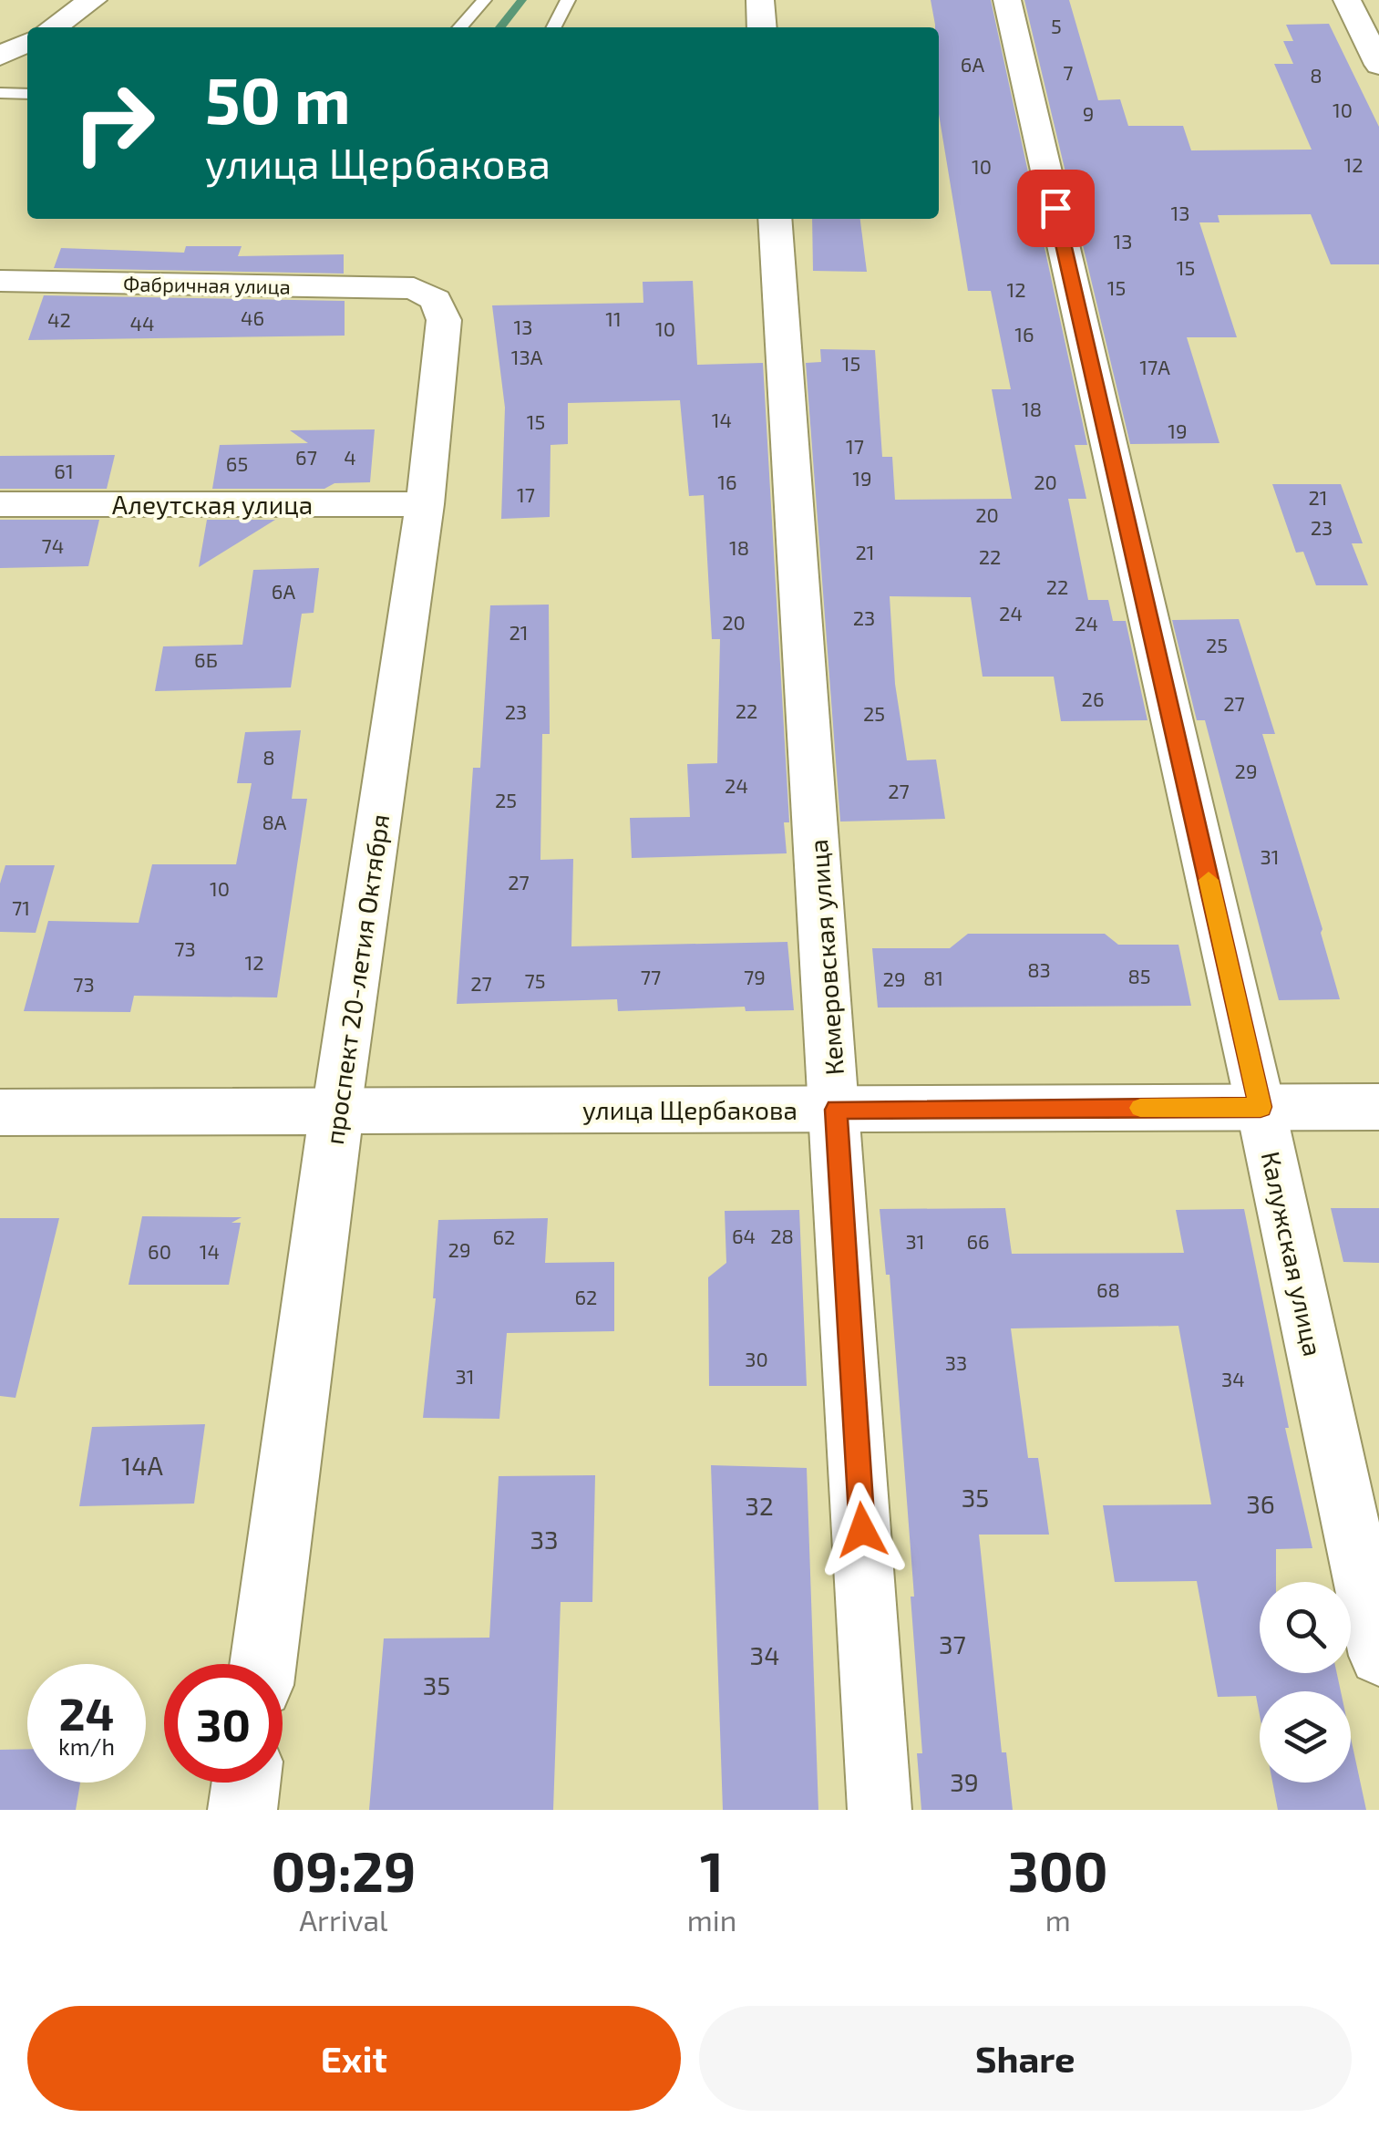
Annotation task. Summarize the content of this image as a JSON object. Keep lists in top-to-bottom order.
{
  "streets": {
    "street": [
      "Фабричная улица",
      "Алеутская улица",
      "Кемеровская улица",
      "проспект 20-летия Октября",
      "улица Щербакова",
      "Калужская улица"
    ]
  },
  "crossings": [
    ["Фабричная улица", "проспект 20-летия Октября"],
    ["Алеутская улица", "проспект 20-летия Октября"],
    ["Кемеровская улица", "улица Щербакова"],
    ["проспект 20-летия Октября", "улица Щербакова"],
    ["улица Щербакова", "Калужская улица"]
  ],
  "house_numbers": [
    "5",
    "6А",
    "7",
    "8",
    "10",
    "9",
    "12",
    "10",
    "13",
    "13",
    "15",
    "15",
    "12",
    "46",
    "11",
    "42",
    "44",
    "13",
    "10",
    "16",
    "13А",
    "15",
    "17А",
    "18",
    "14",
    "15",
    "19",
    "17",
    "67",
    "4",
    "65",
    "61",
    "19",
    "16",
    "20",
    "17",
    "21",
    "20",
    "23",
    "74",
    "18",
    "21",
    "22",
    "22",
    "6А",
    "24",
    "23",
    "20",
    "24",
    "21",
    "25",
    "6Б",
    "26",
    "27",
    "22",
    "23",
    "25",
    "8",
    "29",
    "24",
    "27",
    "25",
    "8А",
    "31",
    "27",
    "10",
    "71",
    "73",
    "12",
    "83",
    "85",
    "77",
    "79",
    "81",
    "29",
    "75",
    "27",
    "73",
    "64",
    "28",
    "62",
    "31",
    "66",
    "29",
    "60",
    "14",
    "68",
    "62",
    "30",
    "33",
    "31",
    "34",
    "14А",
    "35",
    "36",
    "32",
    "33",
    "37",
    "34",
    "35",
    "39"
  ],
  "page": {
    "turn": ["50 m", "улица Щербакова"],
    "speed": "24 km/h",
    "limit": "30",
    "eta": [
      "09:29",
      "Arrival",
      "1",
      "min",
      "300",
      "m"
    ],
    "buttons": ["Exit", "Share"]
  }
}
